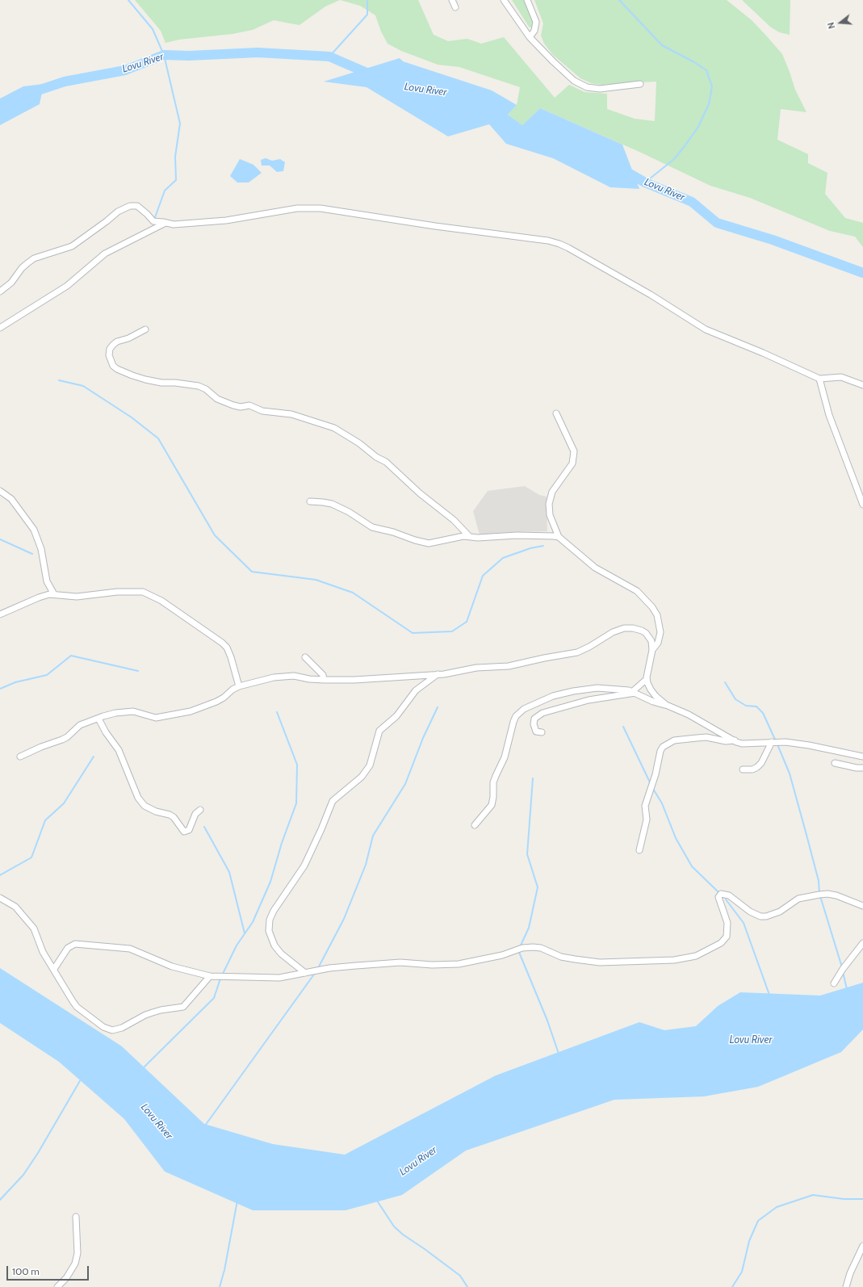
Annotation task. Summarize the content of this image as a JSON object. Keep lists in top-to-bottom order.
{
  "water": ["Lovu River"],
  "scale_bar": "100 m",
  "north": "left"
}
